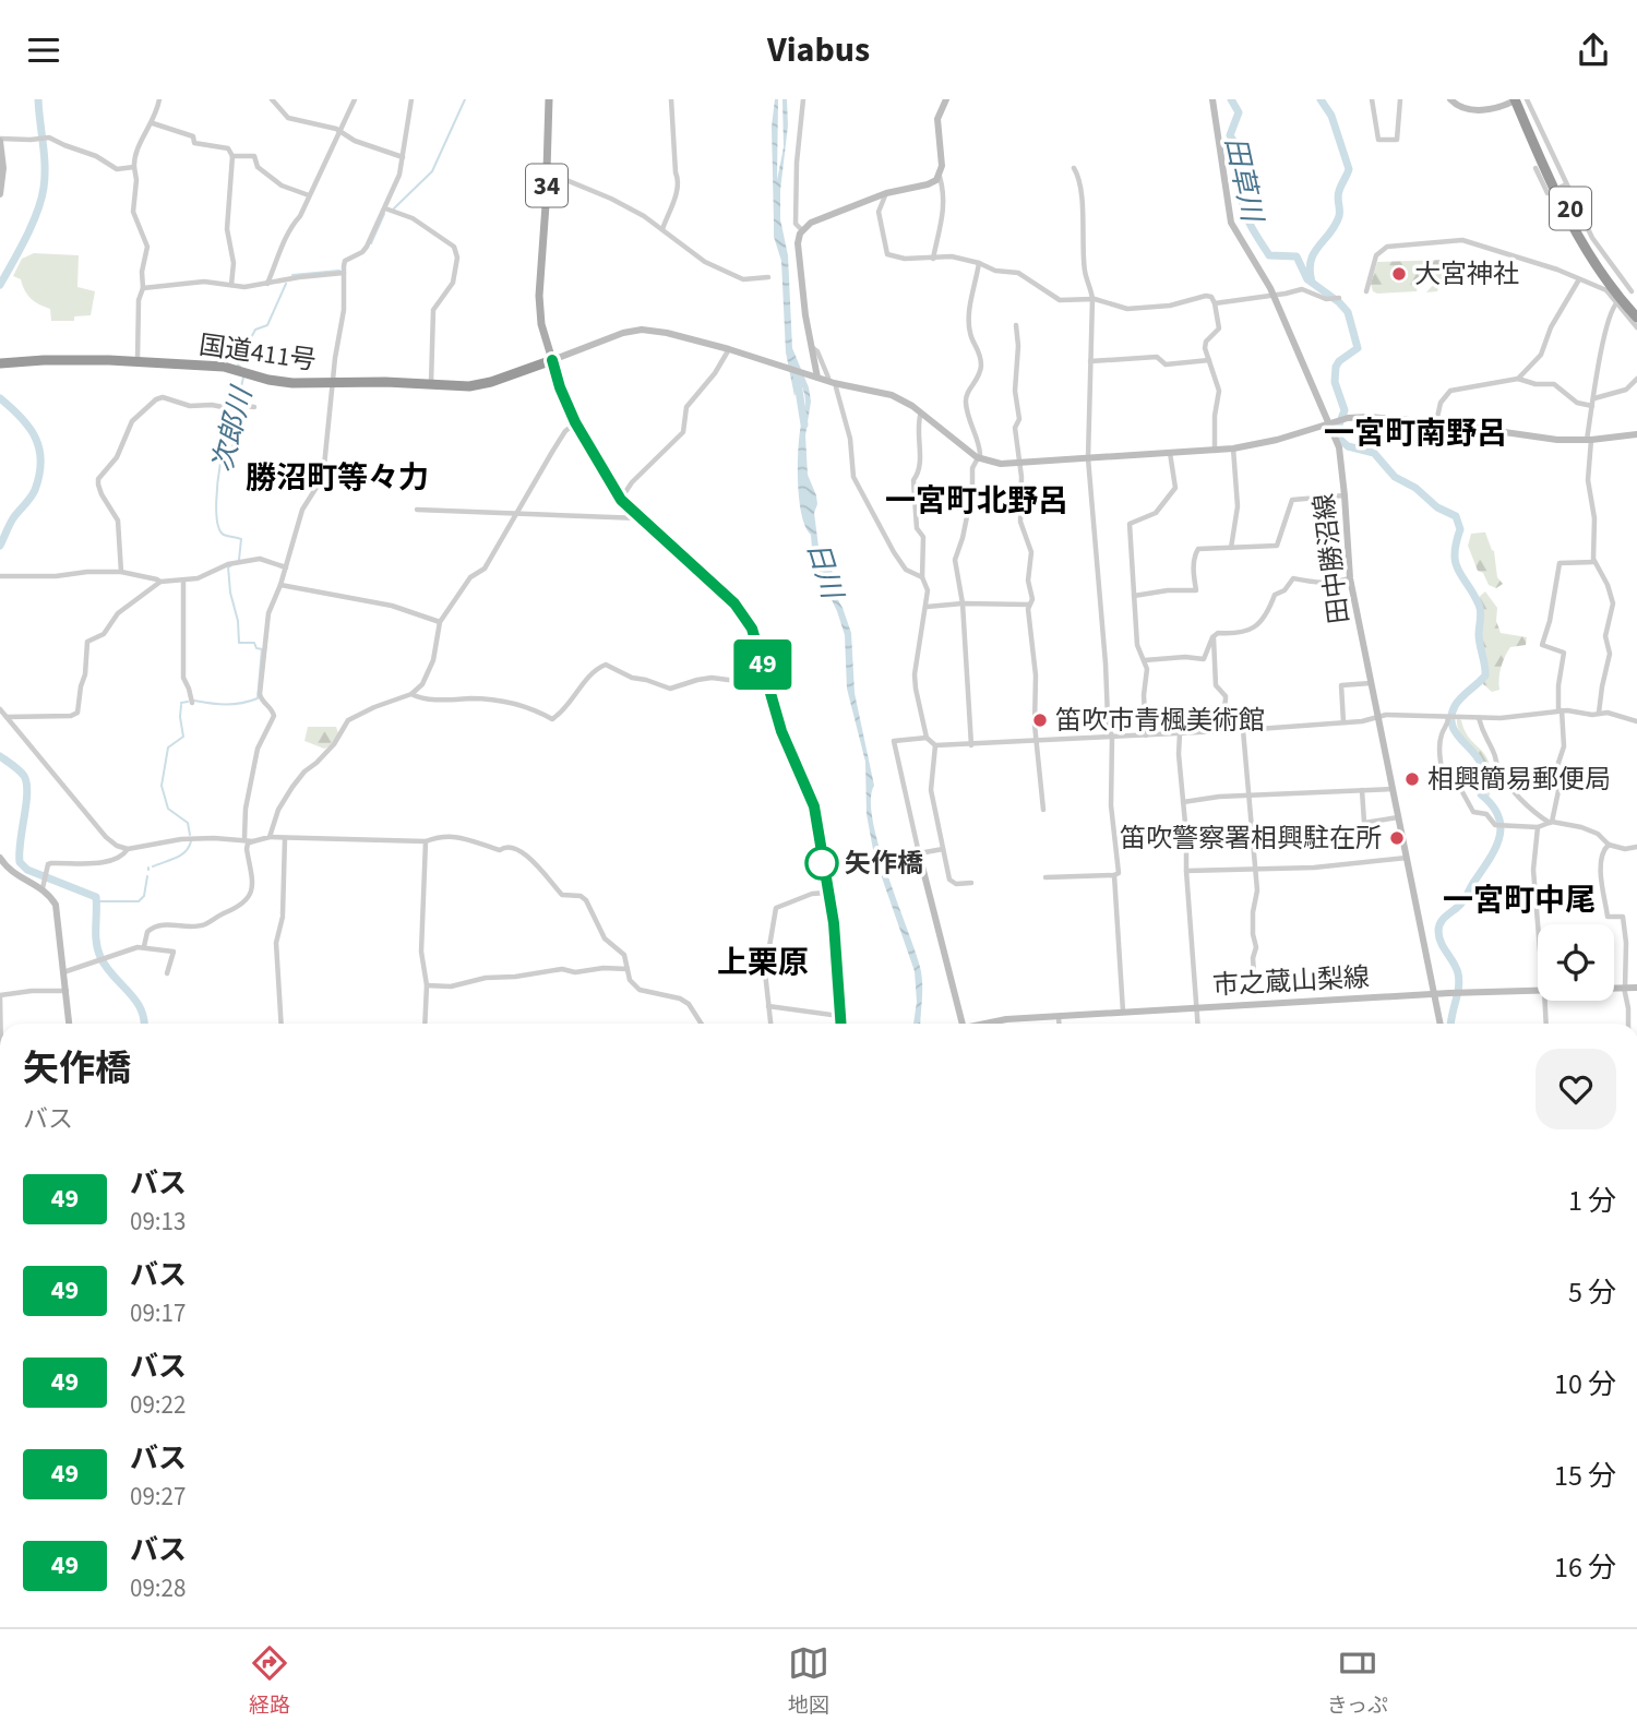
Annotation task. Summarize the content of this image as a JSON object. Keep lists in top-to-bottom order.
{
  "streets": {
    "highway": ["20", "国道411号"],
    "main road": ["34"],
    "street": ["田中勝沼線", "市之蔵山梨線"]
  },
  "crossings": [
    ["34", "国道411号"],
    ["田中勝沼線", "市之蔵山梨線"]
  ],
  "districts": [
    "一宮町南野呂",
    "勝沼町等々力",
    "一宮町北野呂",
    "一宮町中尾",
    "上栗原"
  ],
  "water": ["田草川", "次郎川", "日川"],
  "places": [
    "大宮神社",
    "笛吹市青楓美術館",
    "相興簡易郵便局",
    "笛吹警察署相興駐在所",
    "矢作橋"
  ],
  "lines": ["bus line 49"],
  "page": {
    "header": "Viabus",
    "on_map": "49",
    "heading": ["矢作橋", "バス"],
    "list": [
      {
        "mark": "49",
        "name": "バス",
        "note": "09:13",
        "value": "1 分"
      },
      {
        "mark": "49",
        "name": "バス",
        "note": "09:17",
        "value": "5 分"
      },
      {
        "mark": "49",
        "name": "バス",
        "note": "09:22",
        "value": "10 分"
      },
      {
        "mark": "49",
        "name": "バス",
        "note": "09:27",
        "value": "15 分"
      },
      {
        "mark": "49",
        "name": "バス",
        "note": "09:28",
        "value": "16 分"
      }
    ],
    "tabs": ["経路", "地図", "きっぷ"]
  }
}
